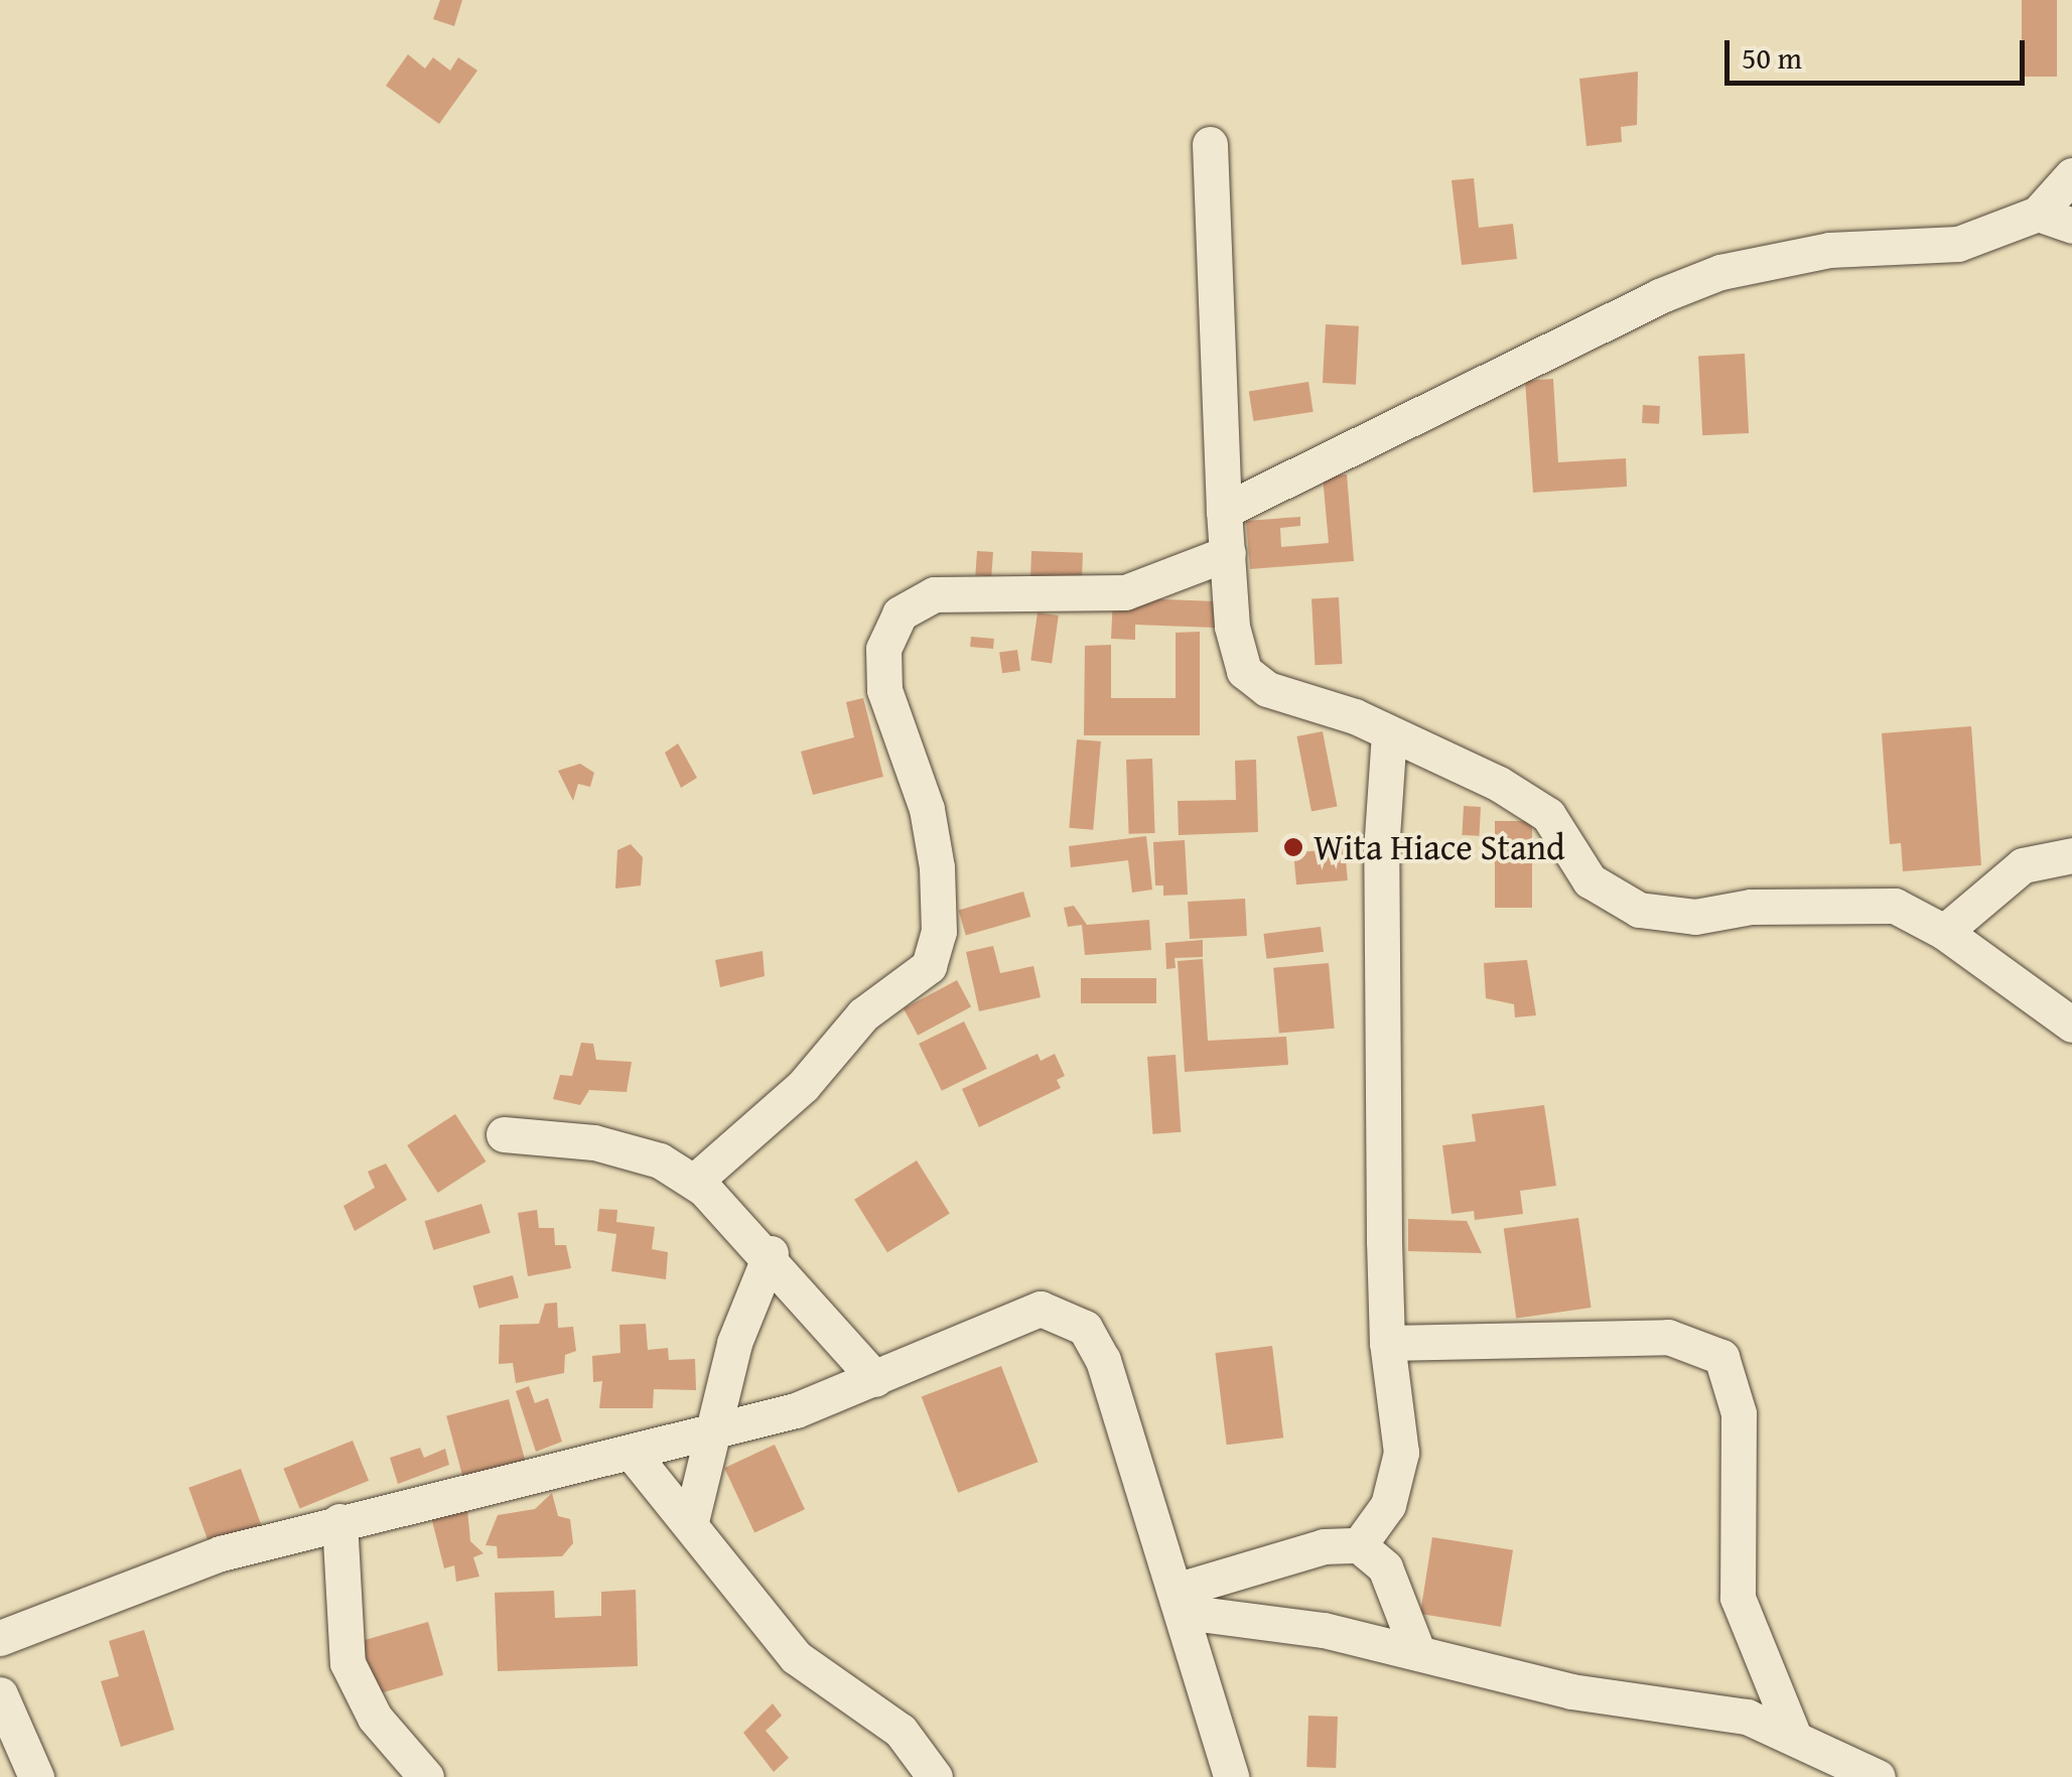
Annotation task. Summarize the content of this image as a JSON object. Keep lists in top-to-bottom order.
{
  "places": ["Wita Hiace Stand"],
  "scale_bar": "50 m"
}
